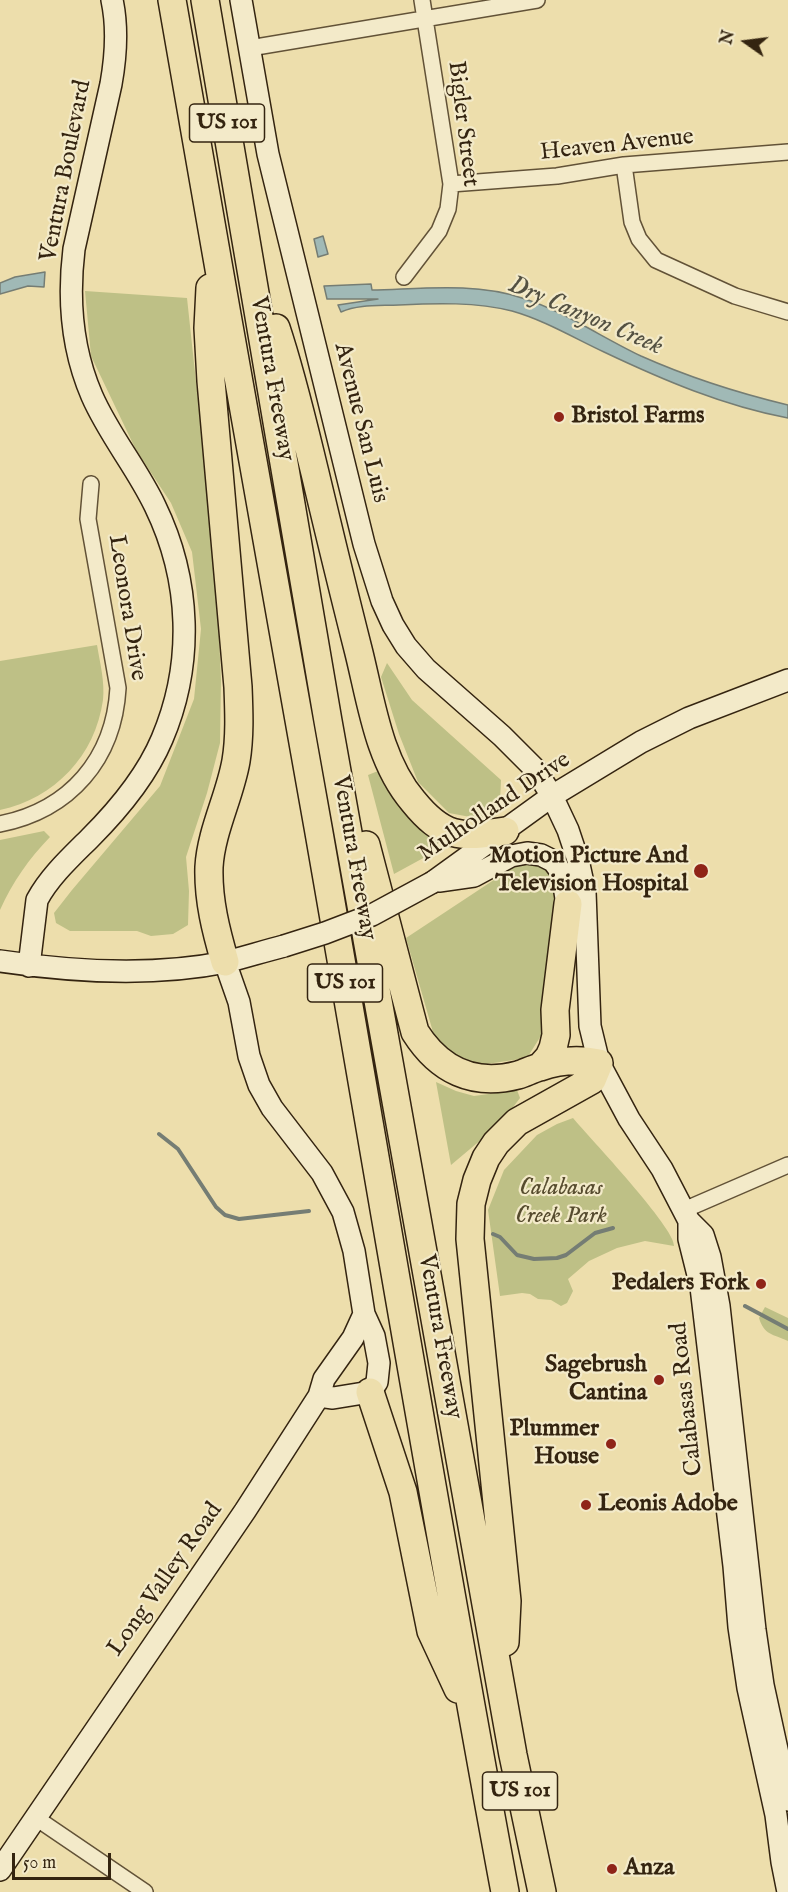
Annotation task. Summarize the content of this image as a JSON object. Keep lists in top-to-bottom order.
{
  "streets": {
    "highway": ["US 101", "Ventura Freeway"],
    "main road": [
      "Ventura Boulevard",
      "Avenue San Luis",
      "Mulholland Drive",
      "Calabasas Road",
      "Long Valley Road"
    ],
    "street": ["Bigler Street", "Heaven Avenue", "Leonora Drive"]
  },
  "crossings": [
    ["Bigler Street", "Heaven Avenue"],
    ["Ventura Boulevard", "Mulholland Drive"],
    ["Avenue San Luis", "Mulholland Drive"],
    ["Avenue San Luis", "Calabasas Road"],
    ["Mulholland Drive", "Calabasas Road"]
  ],
  "water": ["Dry Canyon Creek"],
  "parks": ["Calabasas Creek Park"],
  "places": [
    "Bristol Farms",
    "Motion Picture And Television Hospital",
    "Pedalers Fork",
    "Sagebrush Cantina",
    "Plummer House",
    "Leonis Adobe",
    "Anza"
  ],
  "scale_bar": "50 m",
  "north": "left"
}
